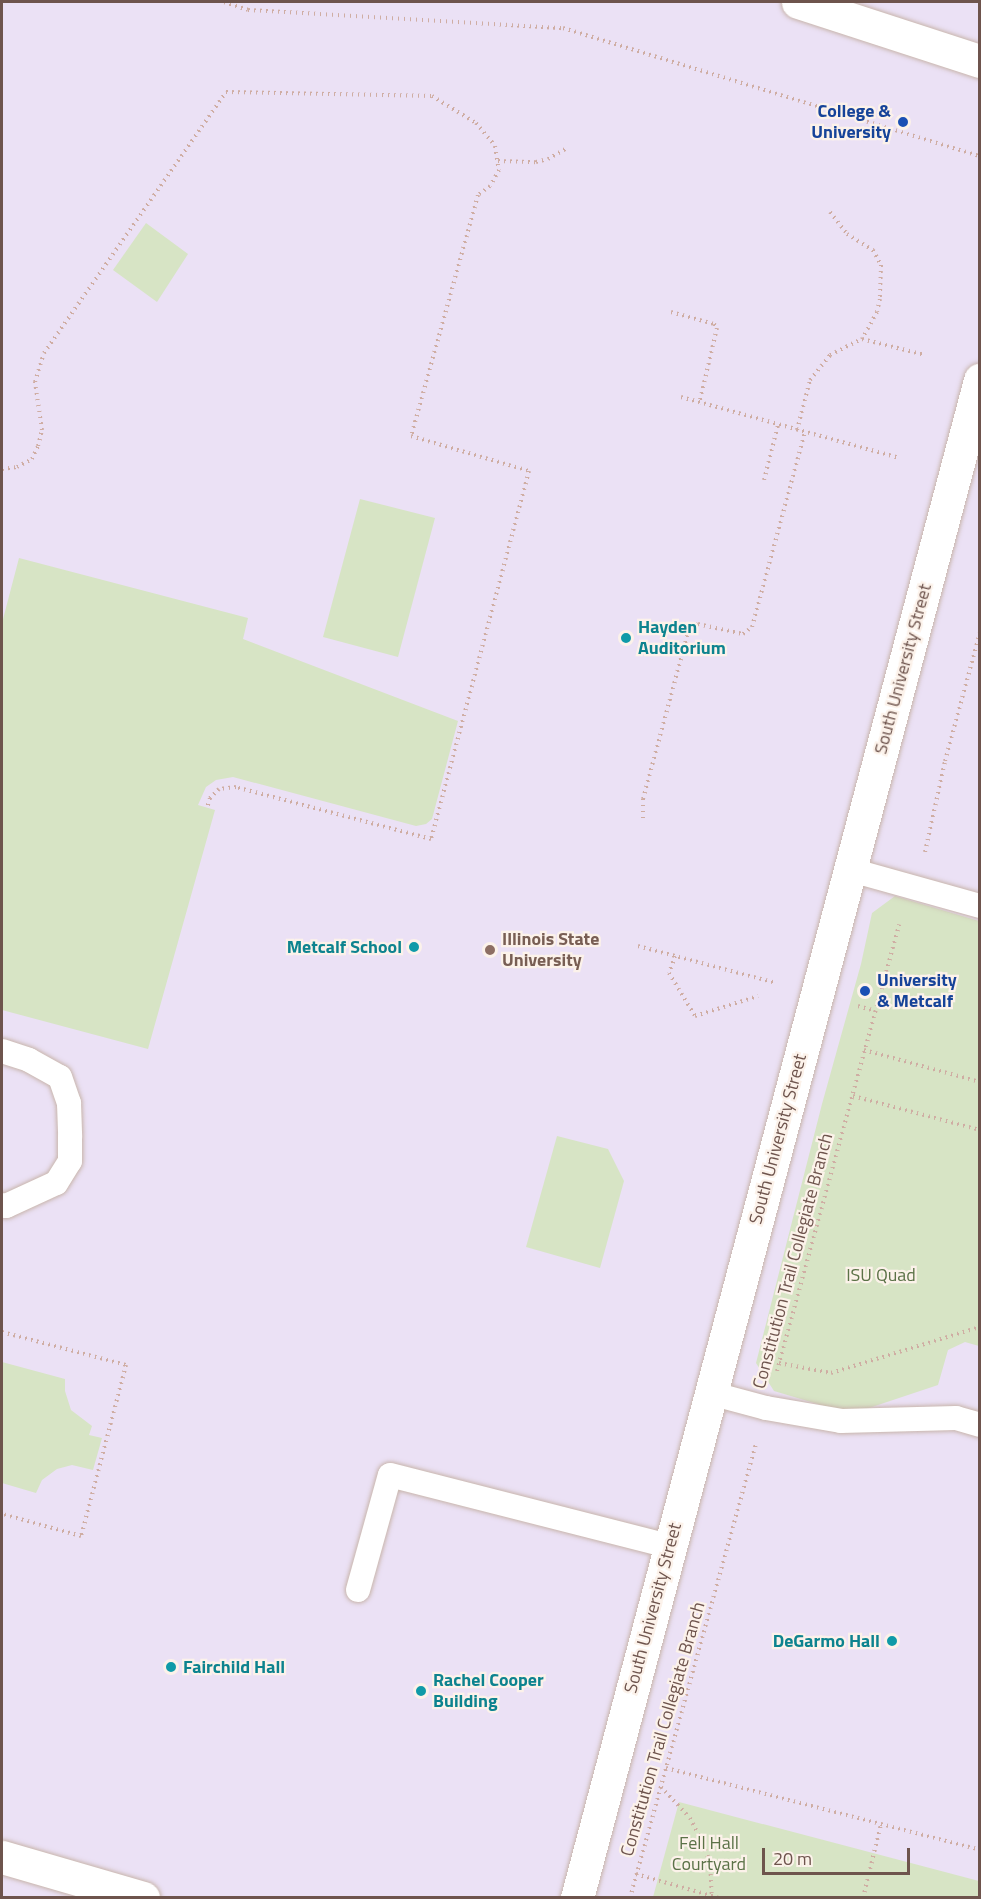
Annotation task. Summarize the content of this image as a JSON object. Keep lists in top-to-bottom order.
{
  "streets": {
    "street": ["South University Street"],
    "path": ["Constitution Trail Collegiate Branch"]
  },
  "parks": ["ISU Quad", "Fell Hall Courtyard"],
  "places": [
    "College & University",
    "Hayden Auditorium",
    "Metcalf School",
    "Illinois State University",
    "University & Metcalf",
    "DeGarmo Hall",
    "Fairchild Hall",
    "Rachel Cooper Building"
  ],
  "scale_bar": "20 m"
}
